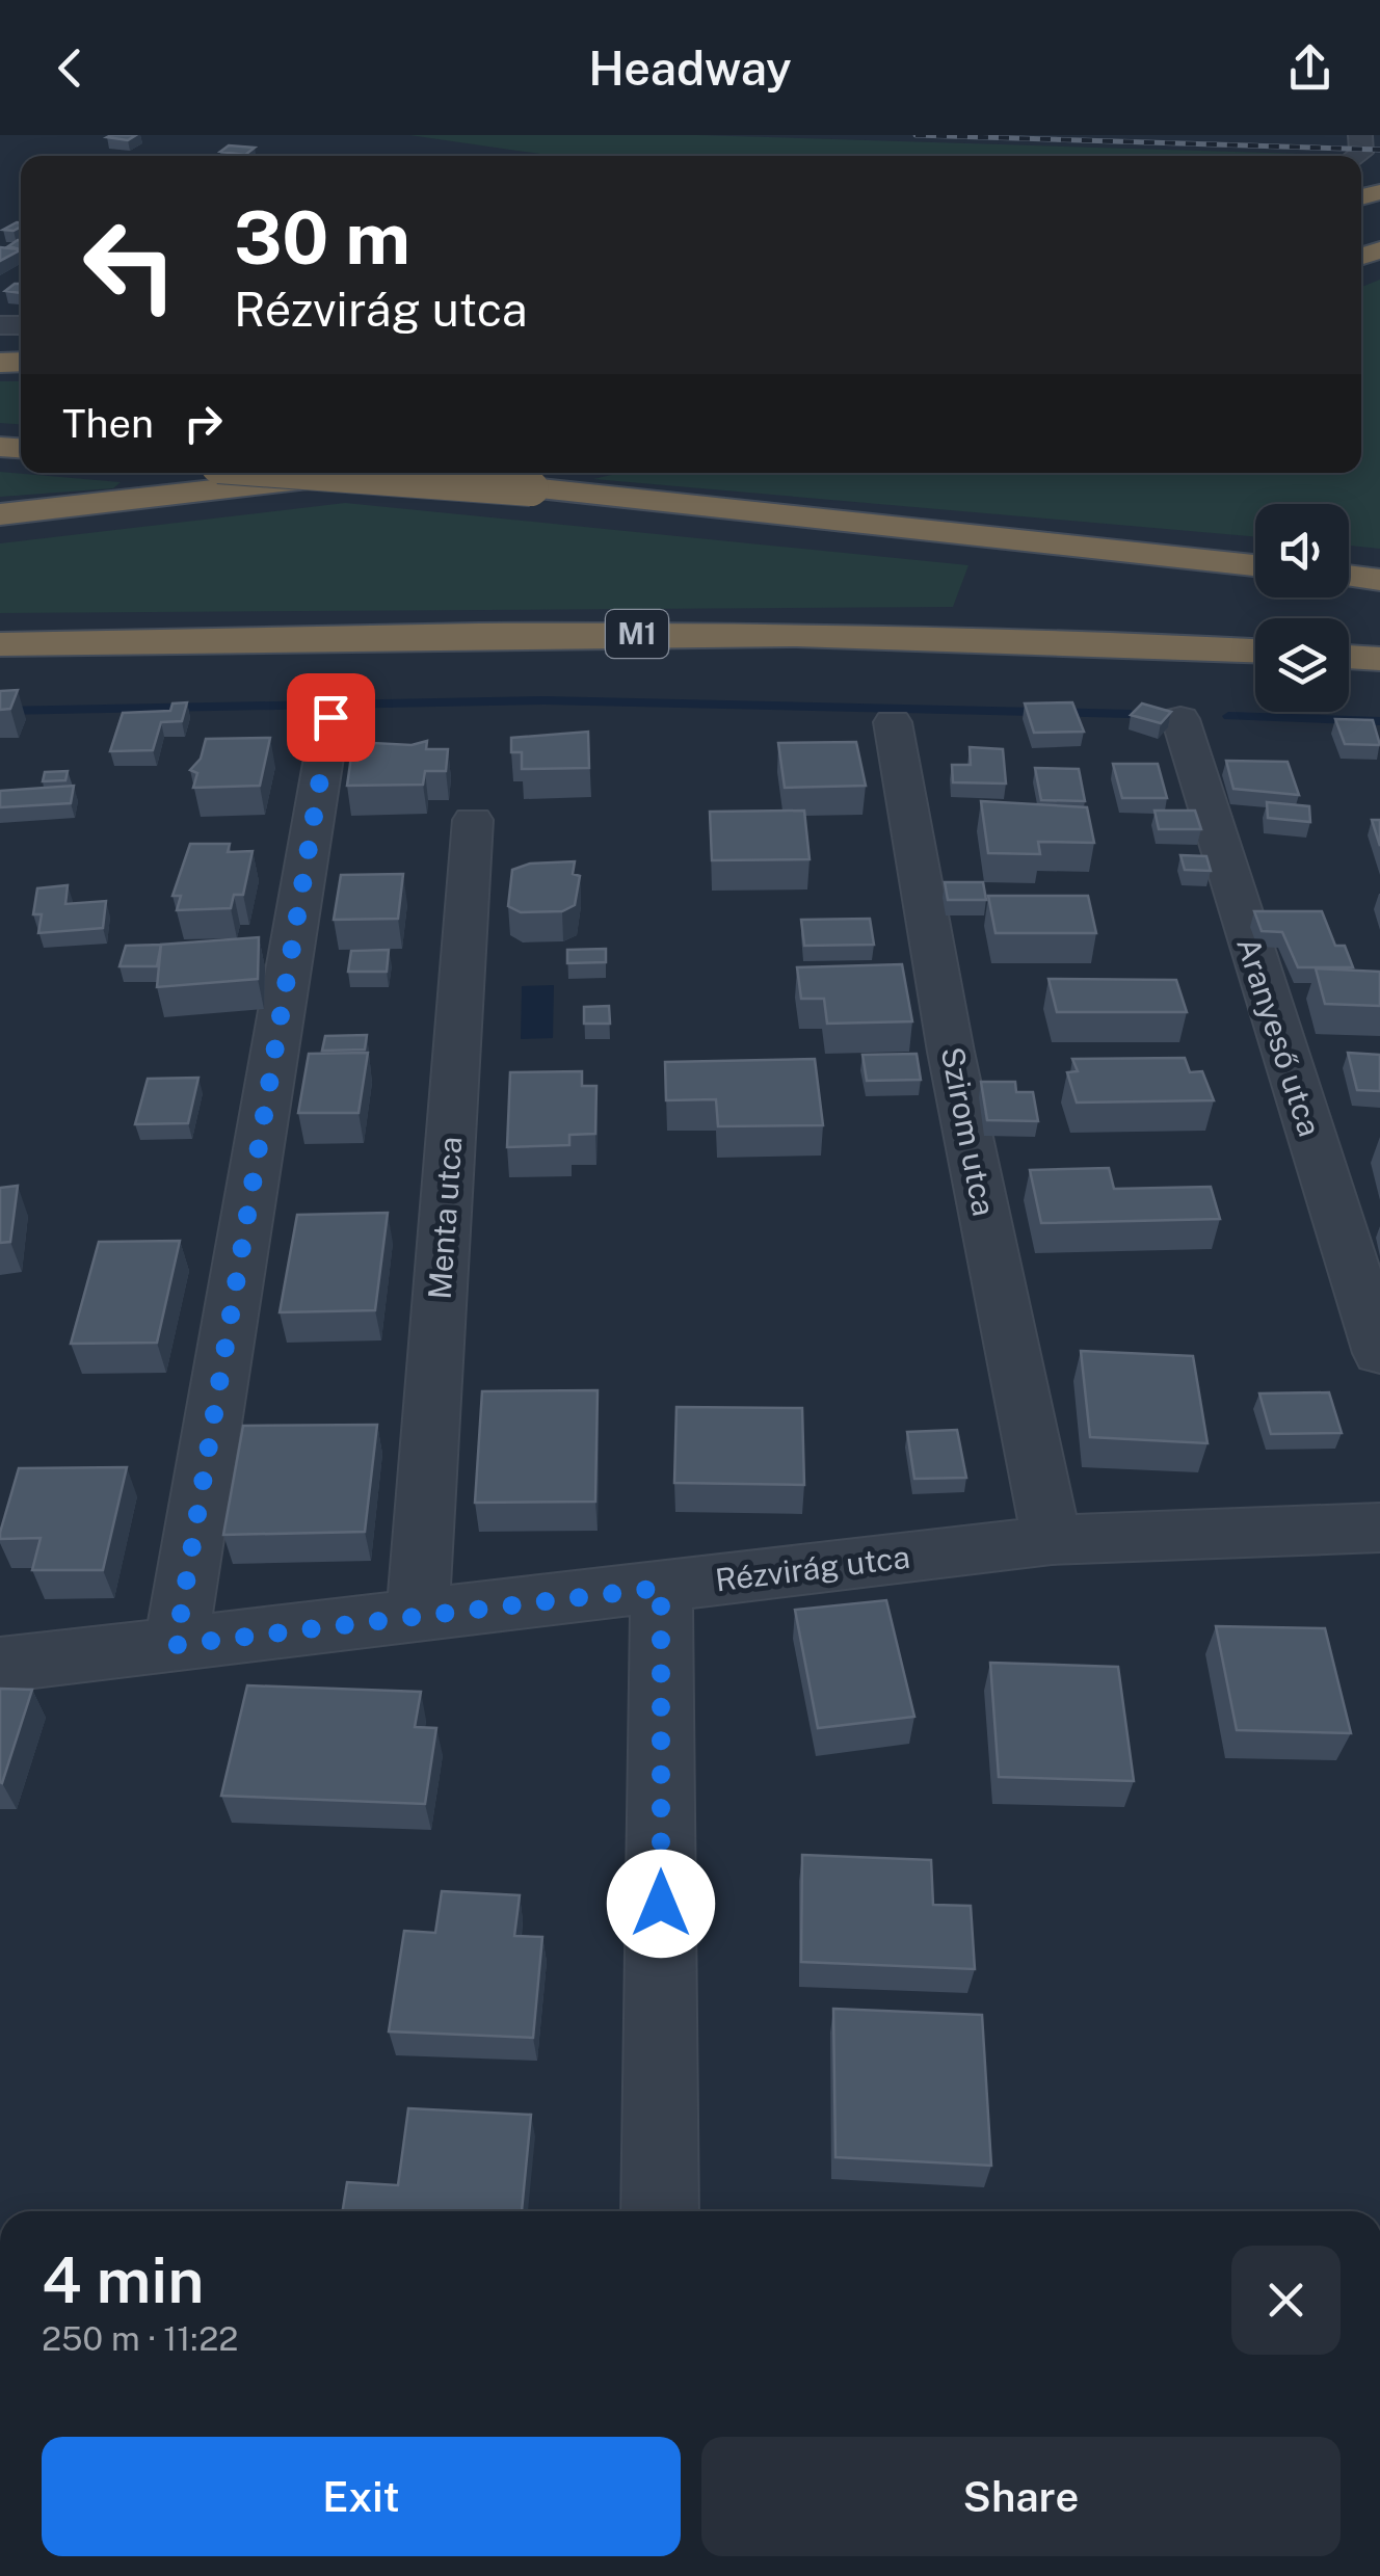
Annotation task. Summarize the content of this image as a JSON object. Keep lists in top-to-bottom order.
{
  "streets": {
    "highway": ["M1"],
    "street": [
      "Aranyeső utca",
      "Szirom utca",
      "Menta utca",
      "Rézvirág utca"
    ]
  },
  "crossings": [
    ["Szirom utca", "Rézvirág utca"],
    ["Menta utca", "Rézvirág utca"]
  ],
  "page": {
    "header": "Headway",
    "turn": ["30 m", "Rézvirág utca"],
    "then": "Then",
    "heading": ["4 min", "250 m · 11:22"],
    "buttons": ["Exit", "Share"]
  }
}
